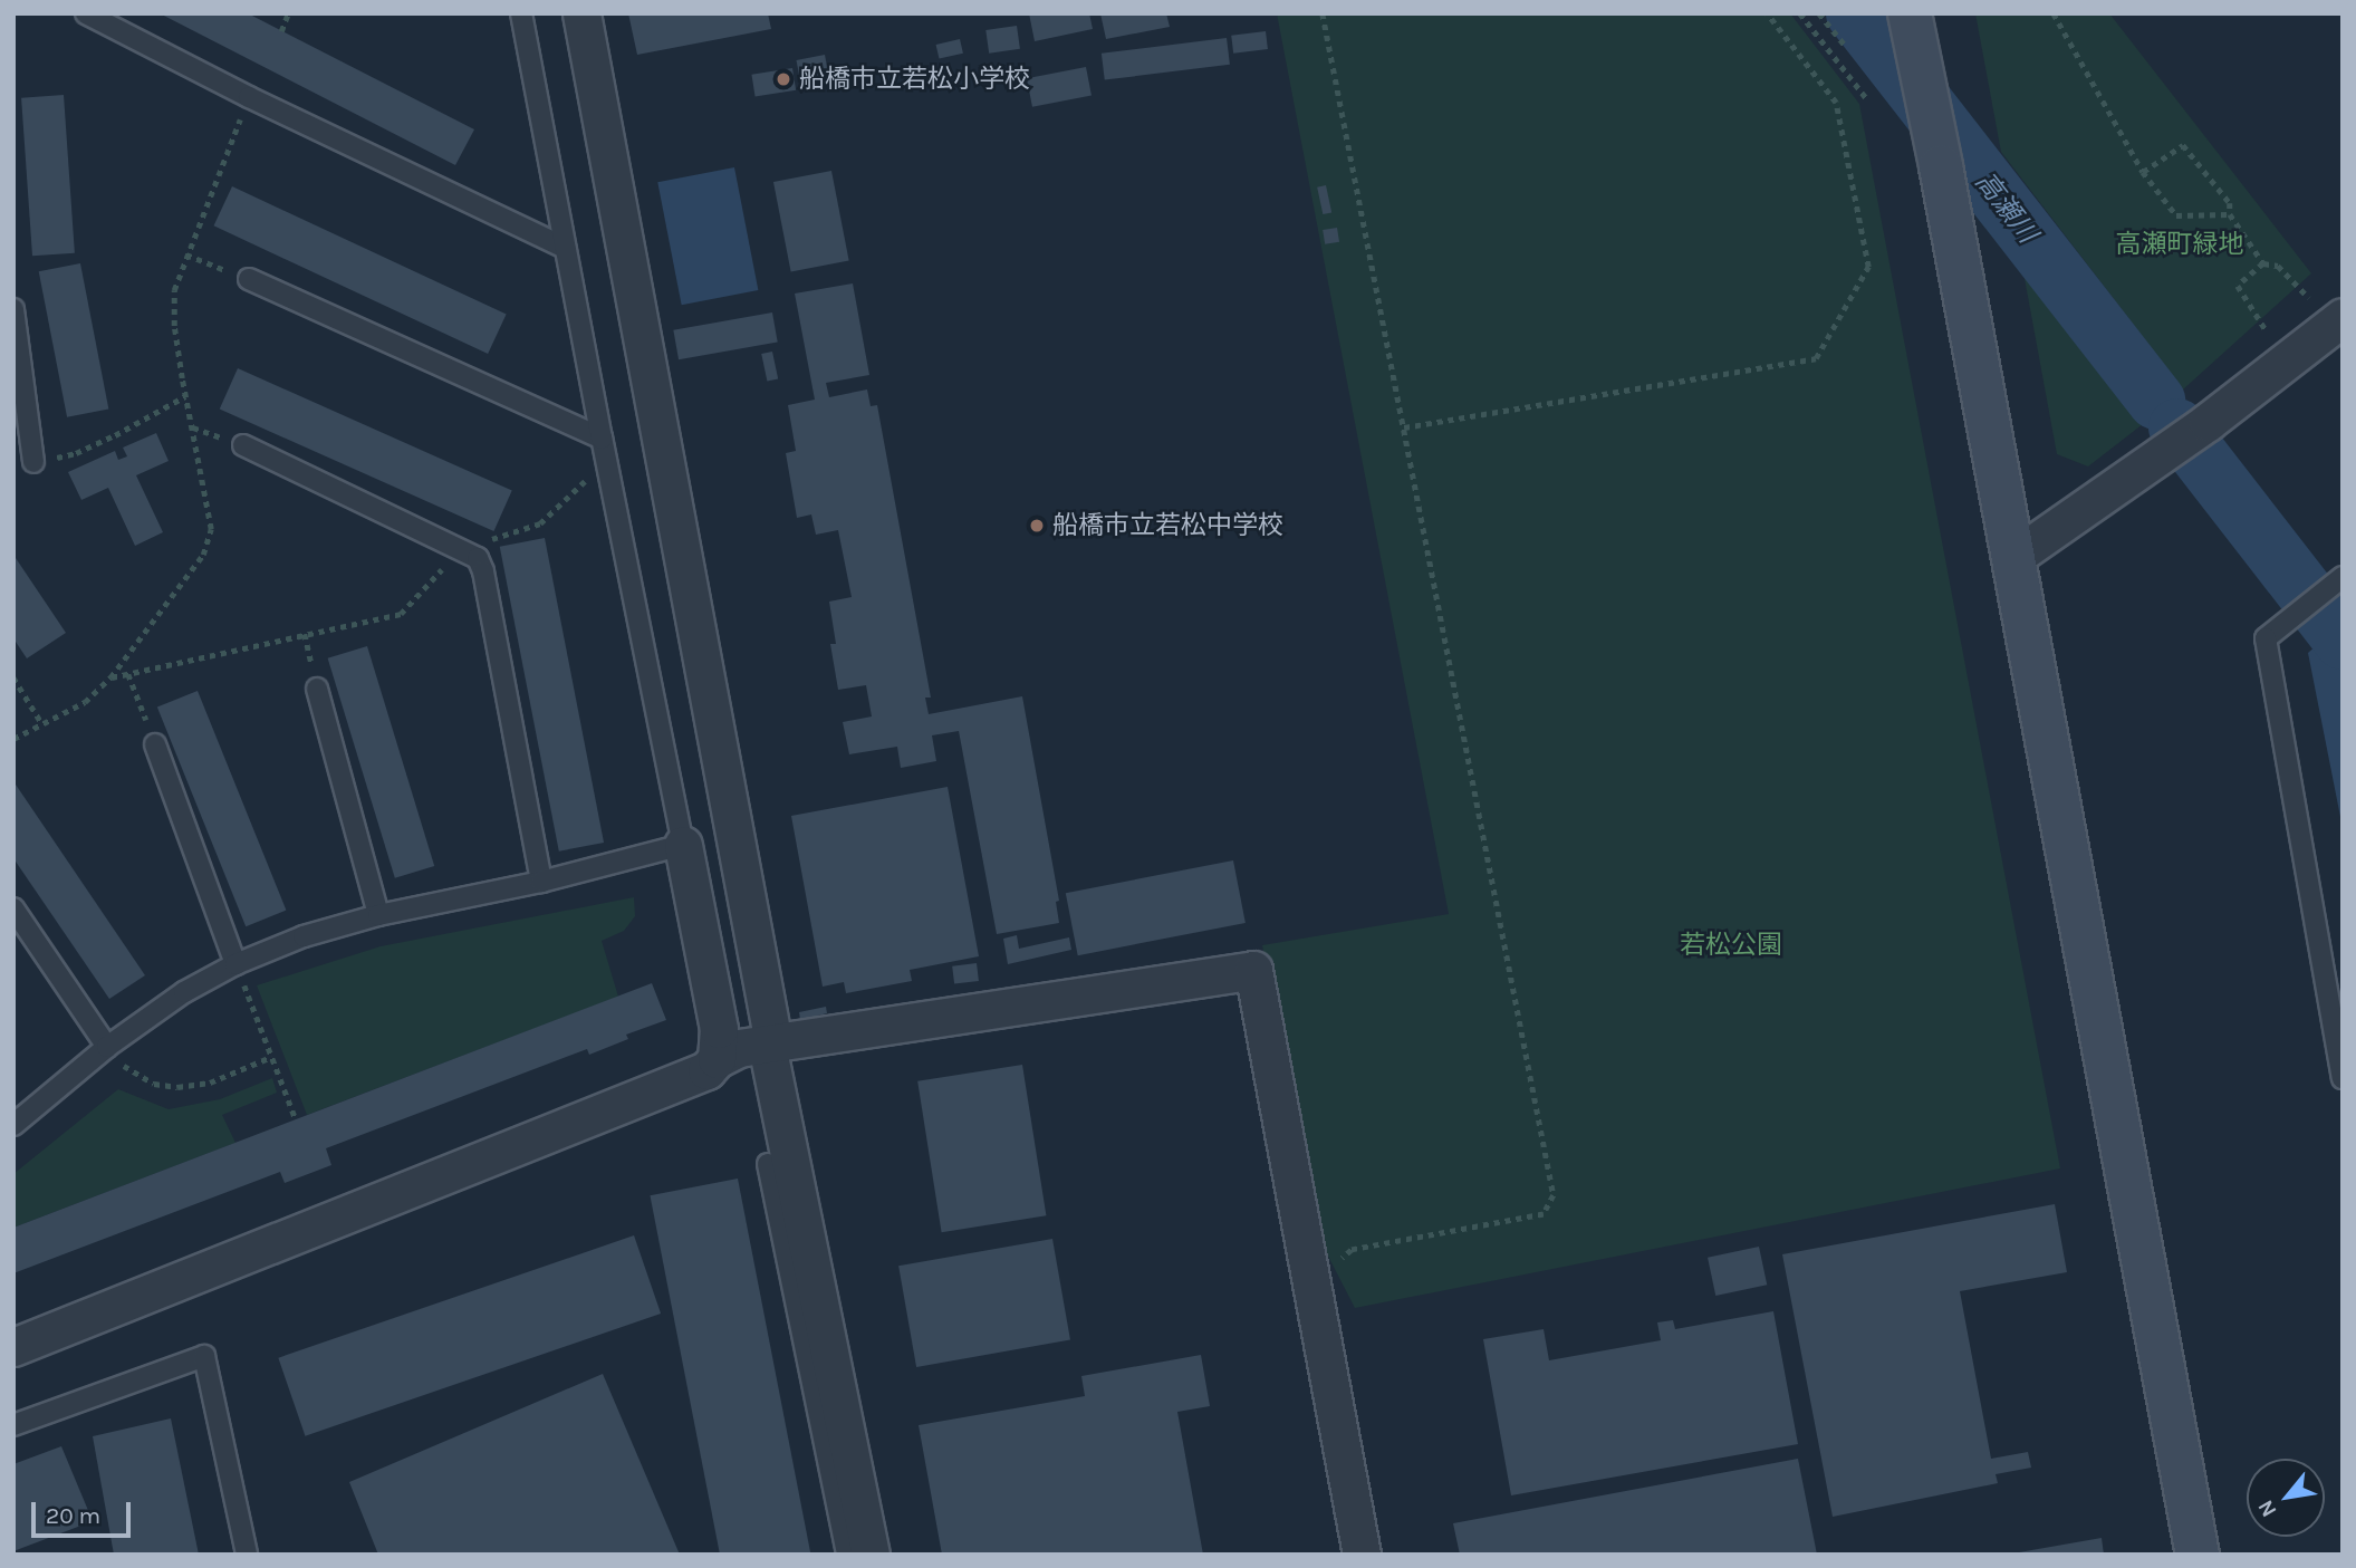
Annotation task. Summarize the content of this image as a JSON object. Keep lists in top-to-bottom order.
{
  "water": ["高瀬川"],
  "parks": ["高瀬町緑地", "若松公園"],
  "places": ["船橋市立若松小学校", "船橋市立若松中学校"],
  "scale_bar": "20 m",
  "north": "bottom left"
}
